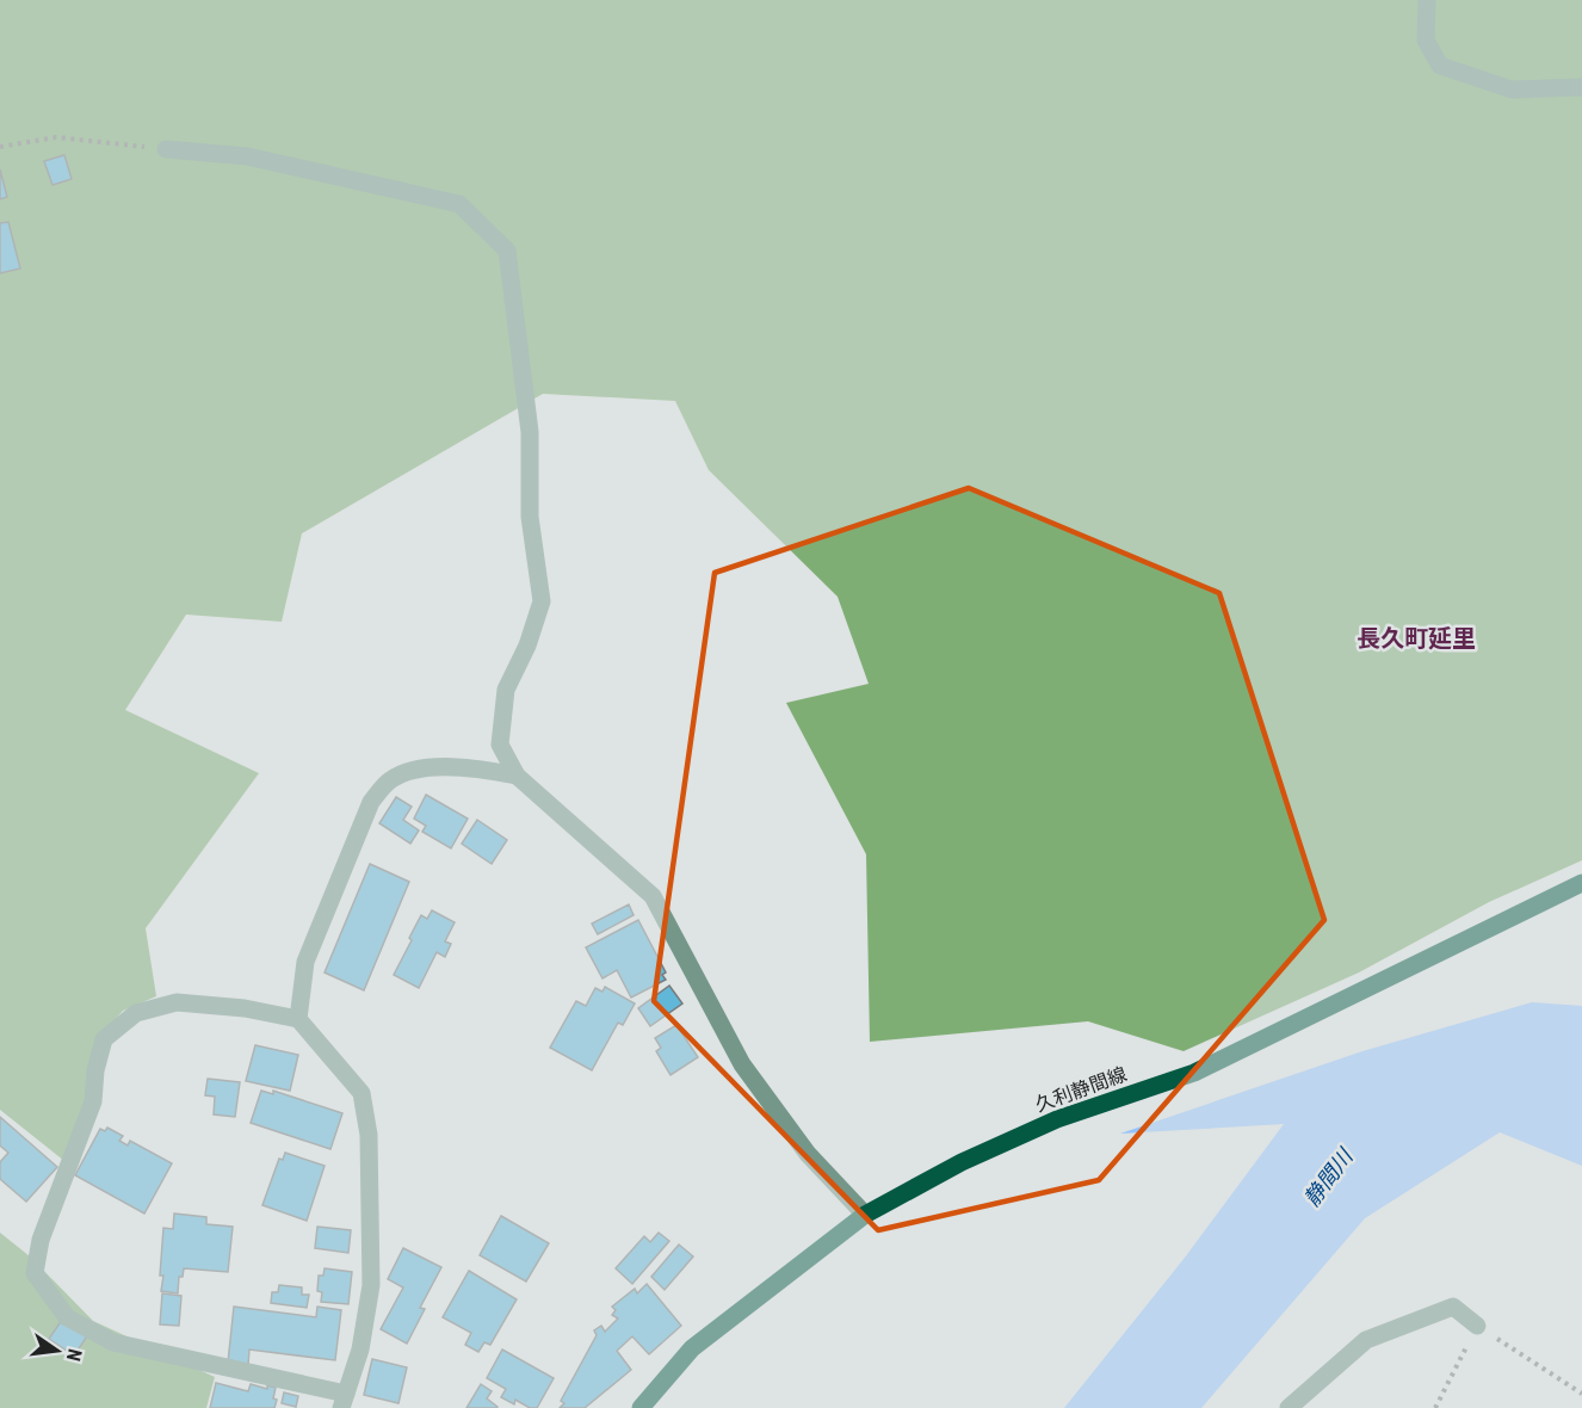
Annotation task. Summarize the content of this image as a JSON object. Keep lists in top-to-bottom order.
{
  "streets": {
    "main road": ["久利静間線"]
  },
  "districts": ["長久町延里"],
  "water": ["静間川"],
  "north": "right"
}
